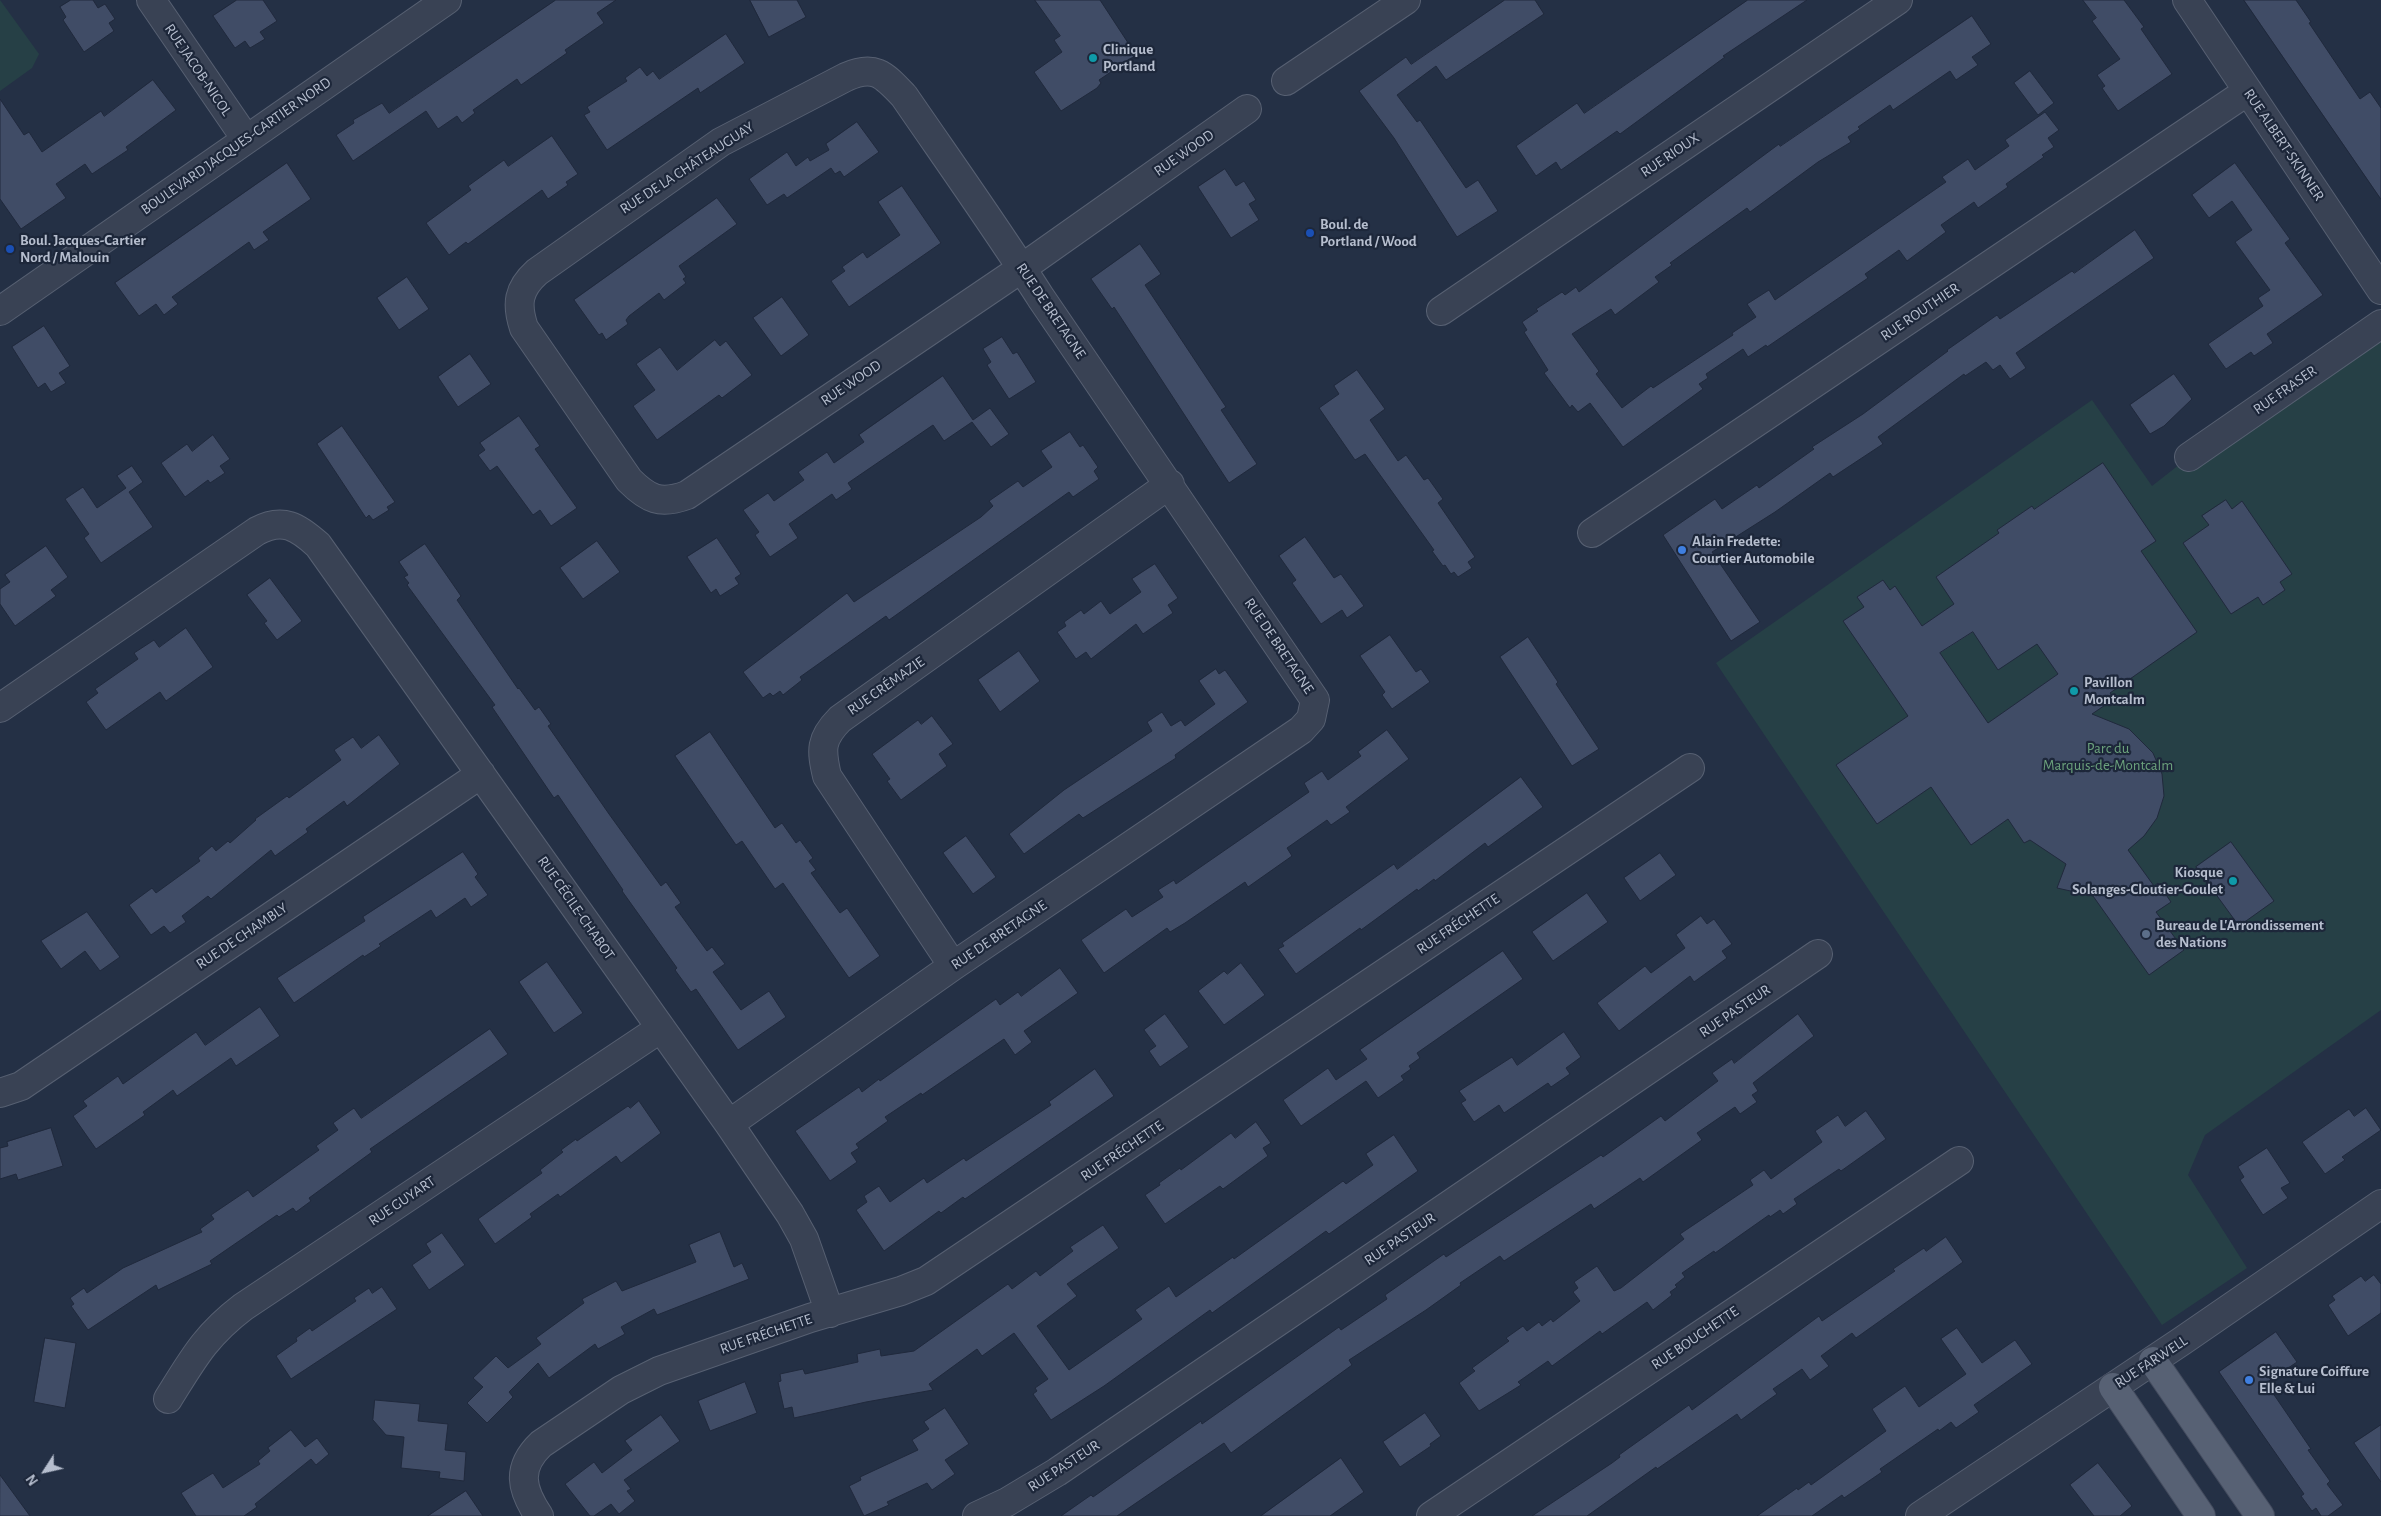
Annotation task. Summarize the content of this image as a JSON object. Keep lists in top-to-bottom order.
{
  "streets": {
    "street": [
      "RUE JACOB-NICOL",
      "RUE ALBERT-SKINNER",
      "BOULEVARD JACQUES-CARTIER NORD",
      "RUE WOOD",
      "RUE RIOUX",
      "RUE DE LA CHÂTEAUGUAY",
      "RUE DE BRETAGNE",
      "RUE ROUTHIER",
      "RUE FRASER",
      "RUE CRÉMAZIE",
      "RUE CÉCILE-CHABOT",
      "RUE FRÉCHETTE",
      "RUE DE CHAMBLY",
      "RUE PASTEUR",
      "RUE GUYART",
      "RUE BOUCHETTE",
      "RUE FARWELL"
    ]
  },
  "crossings": [
    ["RUE JACOB-NICOL", "BOULEVARD JACQUES-CARTIER NORD"],
    ["RUE ALBERT-SKINNER", "RUE ROUTHIER"],
    ["RUE WOOD", "RUE DE LA CHÂTEAUGUAY"],
    ["RUE WOOD", "RUE DE BRETAGNE"],
    ["RUE DE LA CHÂTEAUGUAY", "RUE DE BRETAGNE"],
    ["RUE DE BRETAGNE", "RUE CRÉMAZIE"],
    ["RUE DE BRETAGNE", "RUE CÉCILE-CHABOT"],
    ["RUE CÉCILE-CHABOT", "RUE FRÉCHETTE"],
    ["RUE CÉCILE-CHABOT", "RUE DE CHAMBLY"],
    ["RUE CÉCILE-CHABOT", "RUE GUYART"]
  ],
  "parks": ["Parc du Marquis-de-Montcalm"],
  "places": [
    "Clinique Portland",
    "Boul. de Portland / Wood",
    "Boul. Jacques-Cartier Nord / Malouin",
    "Alain Fredette: Courtier Automobile",
    "Pavillon Montcalm",
    "Kiosque Solanges-Cloutier-Goulet",
    "Bureau de L'Arrondissement des Nations",
    "Signature Coiffure Elle & Lui"
  ],
  "north": "bottom left"
}
